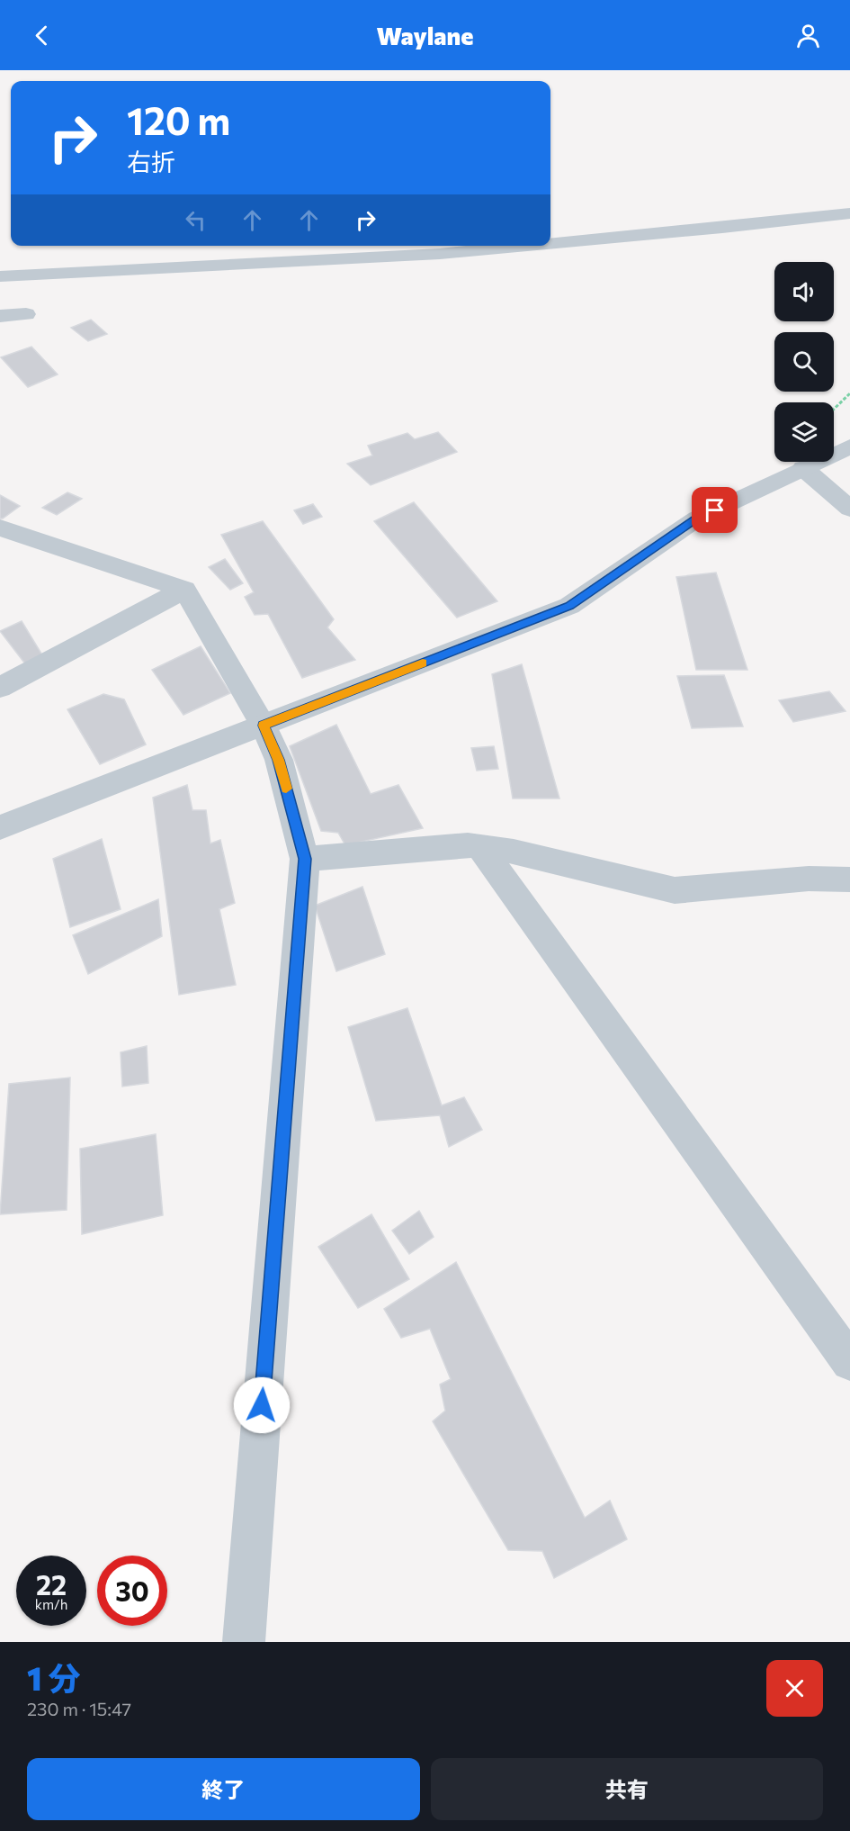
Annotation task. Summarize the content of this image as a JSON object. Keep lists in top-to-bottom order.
{
  "page": {
    "header": "Waylane",
    "turn": ["120 m", "右折"],
    "speed": "22 km/h",
    "limit": "30",
    "heading": ["1 分", "230 m · 15:47"],
    "buttons": ["終了", "共有"]
  }
}
